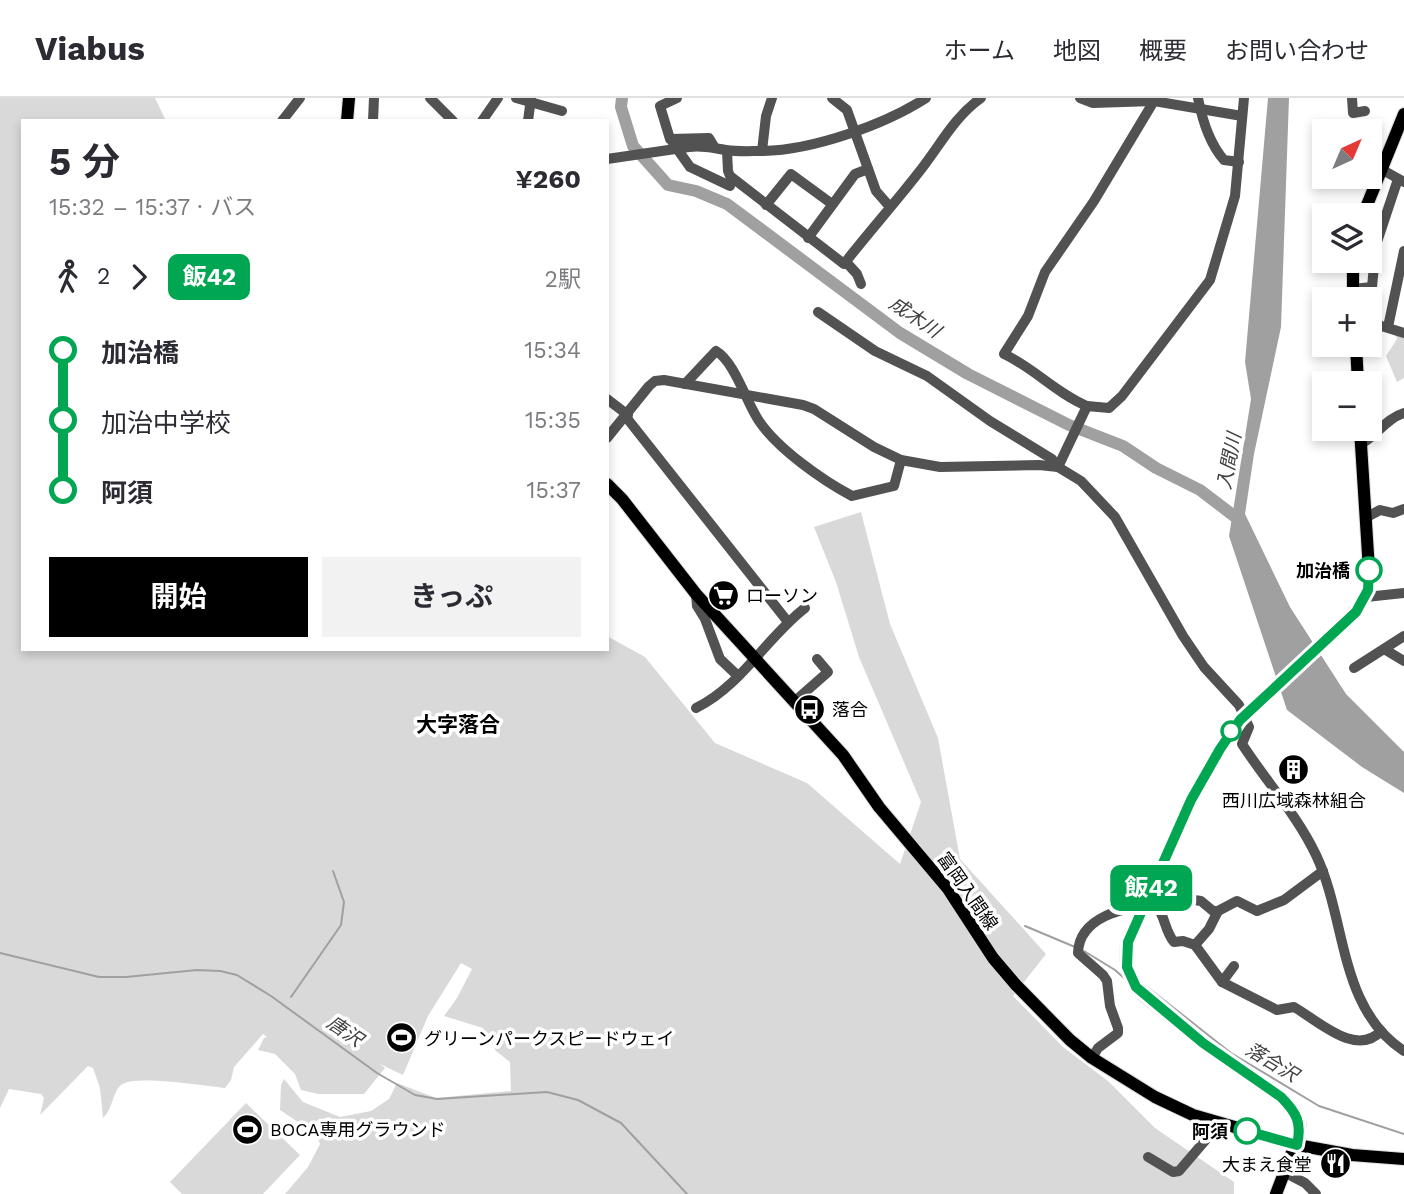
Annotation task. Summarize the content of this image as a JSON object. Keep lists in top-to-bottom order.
{
  "streets": {
    "main road": ["富岡入間線"]
  },
  "districts": ["大字落合"],
  "water": [
    "成木川",
    "入間川",
    "唐沢",
    "落合沢"
  ],
  "places": {
    "other": ["加治橋", "阿須"],
    "supermarket": ["ローソン"],
    "bus stop": ["落合"],
    "building": ["西川広域森林組合"],
    "sports": ["グリーンパークスピードウェイ", "BOCA専用グラウンド"],
    "restaurant": ["大まえ食堂"]
  },
  "lines": ["bus line 飯42"],
  "north": "top right",
  "page": {
    "header": "Viabus",
    "nav": [
      "ホーム",
      "地図",
      "概要",
      "お問い合わせ"
    ],
    "on_map": "飯42",
    "map_buttons": ["+", "−"],
    "heading": ["5 分", "15:32 – 15:37 · バス", "¥260"],
    "legs": ["2", "飯42", "2駅"],
    "list": [
      {
        "name": "加治橋",
        "value": "15:34"
      },
      {
        "name": "加治中学校",
        "value": "15:35"
      },
      {
        "name": "阿須",
        "value": "15:37"
      }
    ],
    "buttons": ["開始", "きっぷ"]
  }
}
